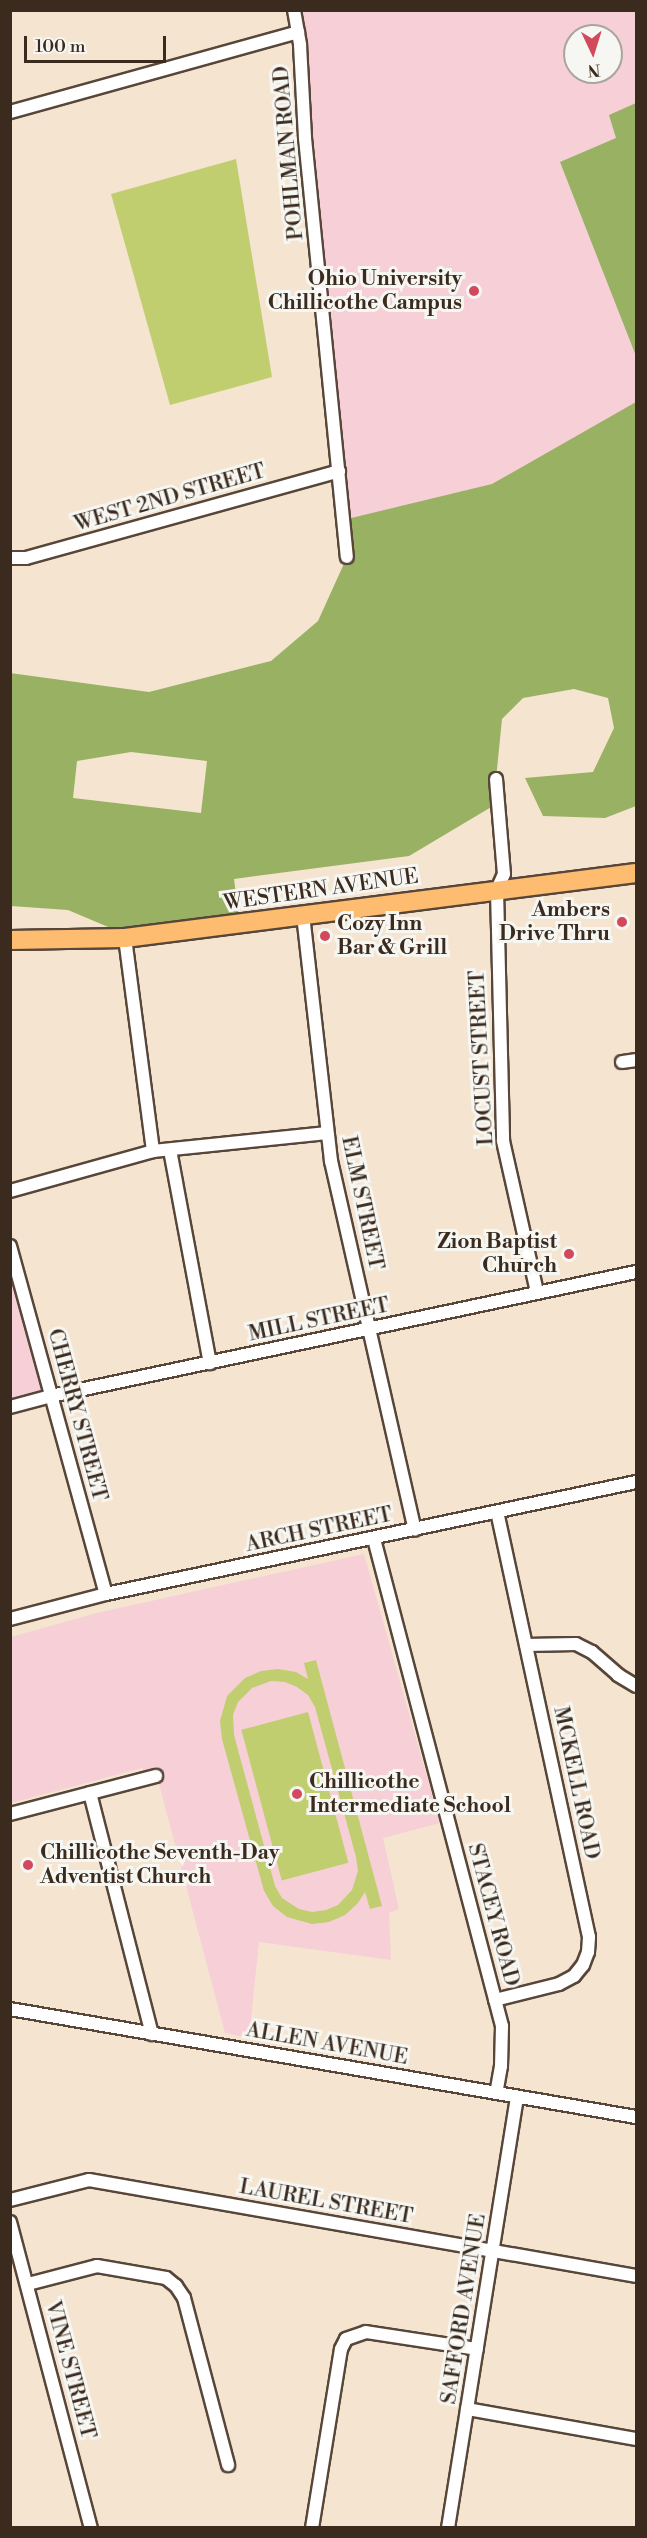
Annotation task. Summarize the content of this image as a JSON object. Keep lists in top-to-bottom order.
{
  "streets": {
    "main road": ["WESTERN AVENUE"],
    "street": [
      "POHLMAN ROAD",
      "WEST 2ND STREET",
      "LOCUST STREET",
      "ELM STREET",
      "MILL STREET",
      "CHERRY STREET",
      "ARCH STREET",
      "MCKELL ROAD",
      "STACEY ROAD",
      "ALLEN AVENUE",
      "LAUREL STREET",
      "SAFFORD AVENUE",
      "VINE STREET"
    ]
  },
  "crossings": [
    ["POHLMAN ROAD", "WEST 2ND STREET"],
    ["WESTERN AVENUE", "LOCUST STREET"],
    ["WESTERN AVENUE", "ELM STREET"],
    ["LOCUST STREET", "MILL STREET"],
    ["ELM STREET", "MILL STREET"],
    ["ELM STREET", "ARCH STREET"],
    ["MILL STREET", "CHERRY STREET"],
    ["CHERRY STREET", "ARCH STREET"],
    ["ARCH STREET", "MCKELL ROAD"],
    ["ARCH STREET", "STACEY ROAD"],
    ["MCKELL ROAD", "STACEY ROAD"],
    ["STACEY ROAD", "ALLEN AVENUE"],
    ["ALLEN AVENUE", "SAFFORD AVENUE"],
    ["LAUREL STREET", "SAFFORD AVENUE"]
  ],
  "places": [
    "Ohio University Chillicothe Campus",
    "Ambers Drive Thru",
    "Cozy Inn Bar & Grill",
    "Zion Baptist Church",
    "Chillicothe Intermediate School",
    "Chillicothe Seventh-Day Adventist Church"
  ],
  "scale_bar": "100 m",
  "north": "bottom"
}
